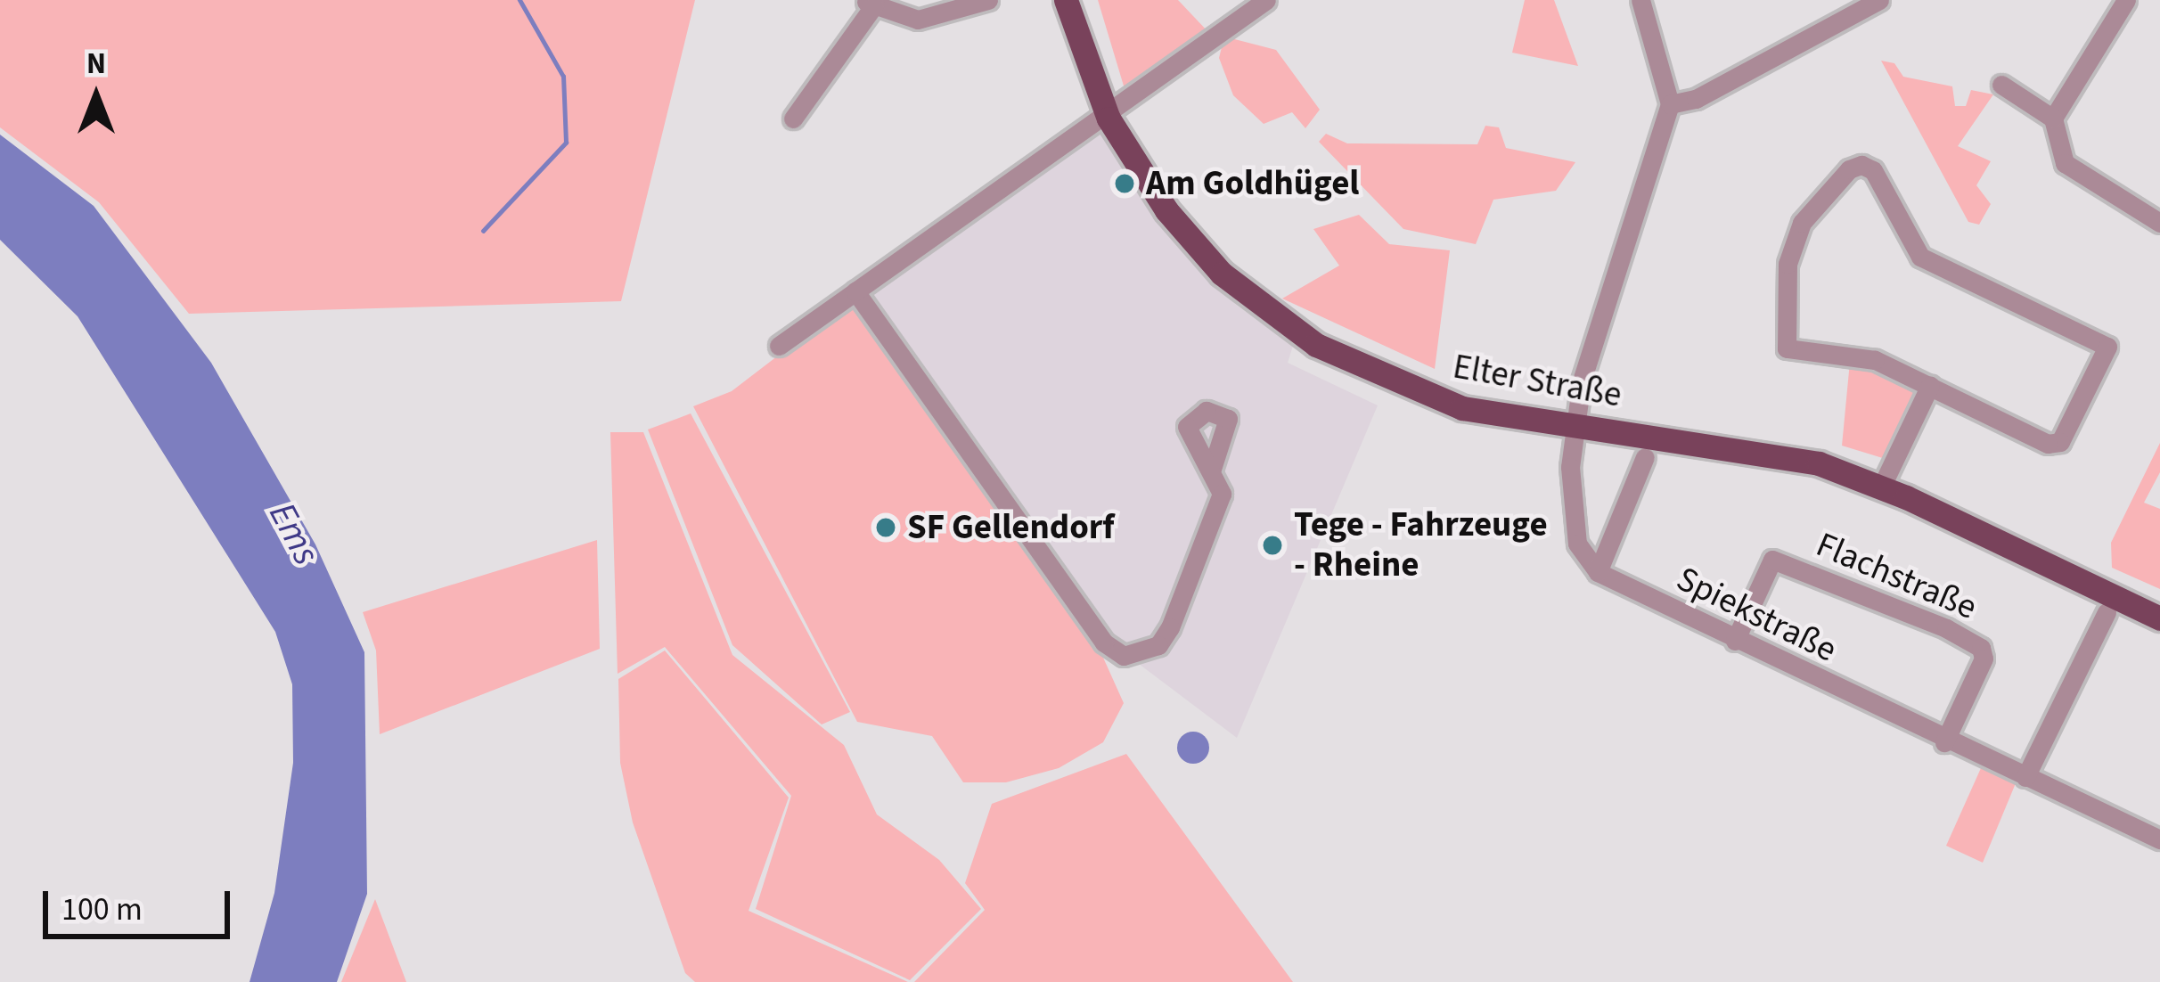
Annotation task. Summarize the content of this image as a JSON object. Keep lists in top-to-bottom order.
{
  "streets": {
    "main road": ["Elter Straße"],
    "street": ["Flachstraße", "Spiekstraße"]
  },
  "crossings": [
    ["Flachstraße", "Spiekstraße"]
  ],
  "water": ["Ems"],
  "places": ["Am Goldhügel", "SF Gellendorf", "Tege - Fahrzeuge - Rheine"],
  "scale_bar": "100 m",
  "north": "top"
}
